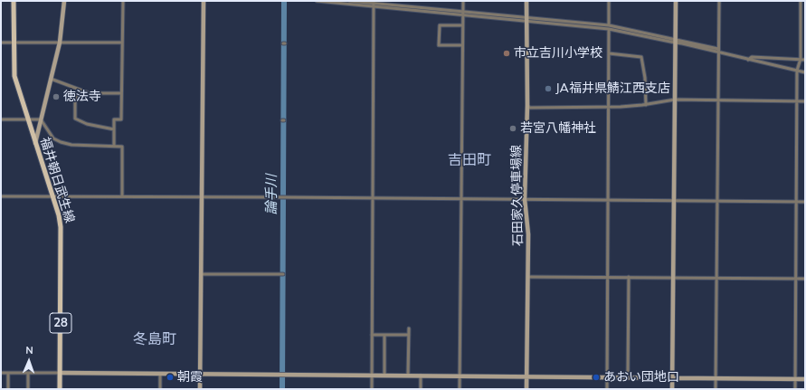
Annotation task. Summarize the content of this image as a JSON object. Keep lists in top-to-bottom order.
{
  "streets": {
    "main road": ["福井朝日武生線", "28"],
    "street": ["石田家久停車場線"]
  },
  "districts": ["吉田町", "冬島町"],
  "water": ["論手川"],
  "places": [
    "市立吉川小学校",
    "JA福井県鯖江西支店",
    "徳法寺",
    "若宮八幡神社",
    "朝霞",
    "あおい団地口"
  ],
  "north": "top"
}
